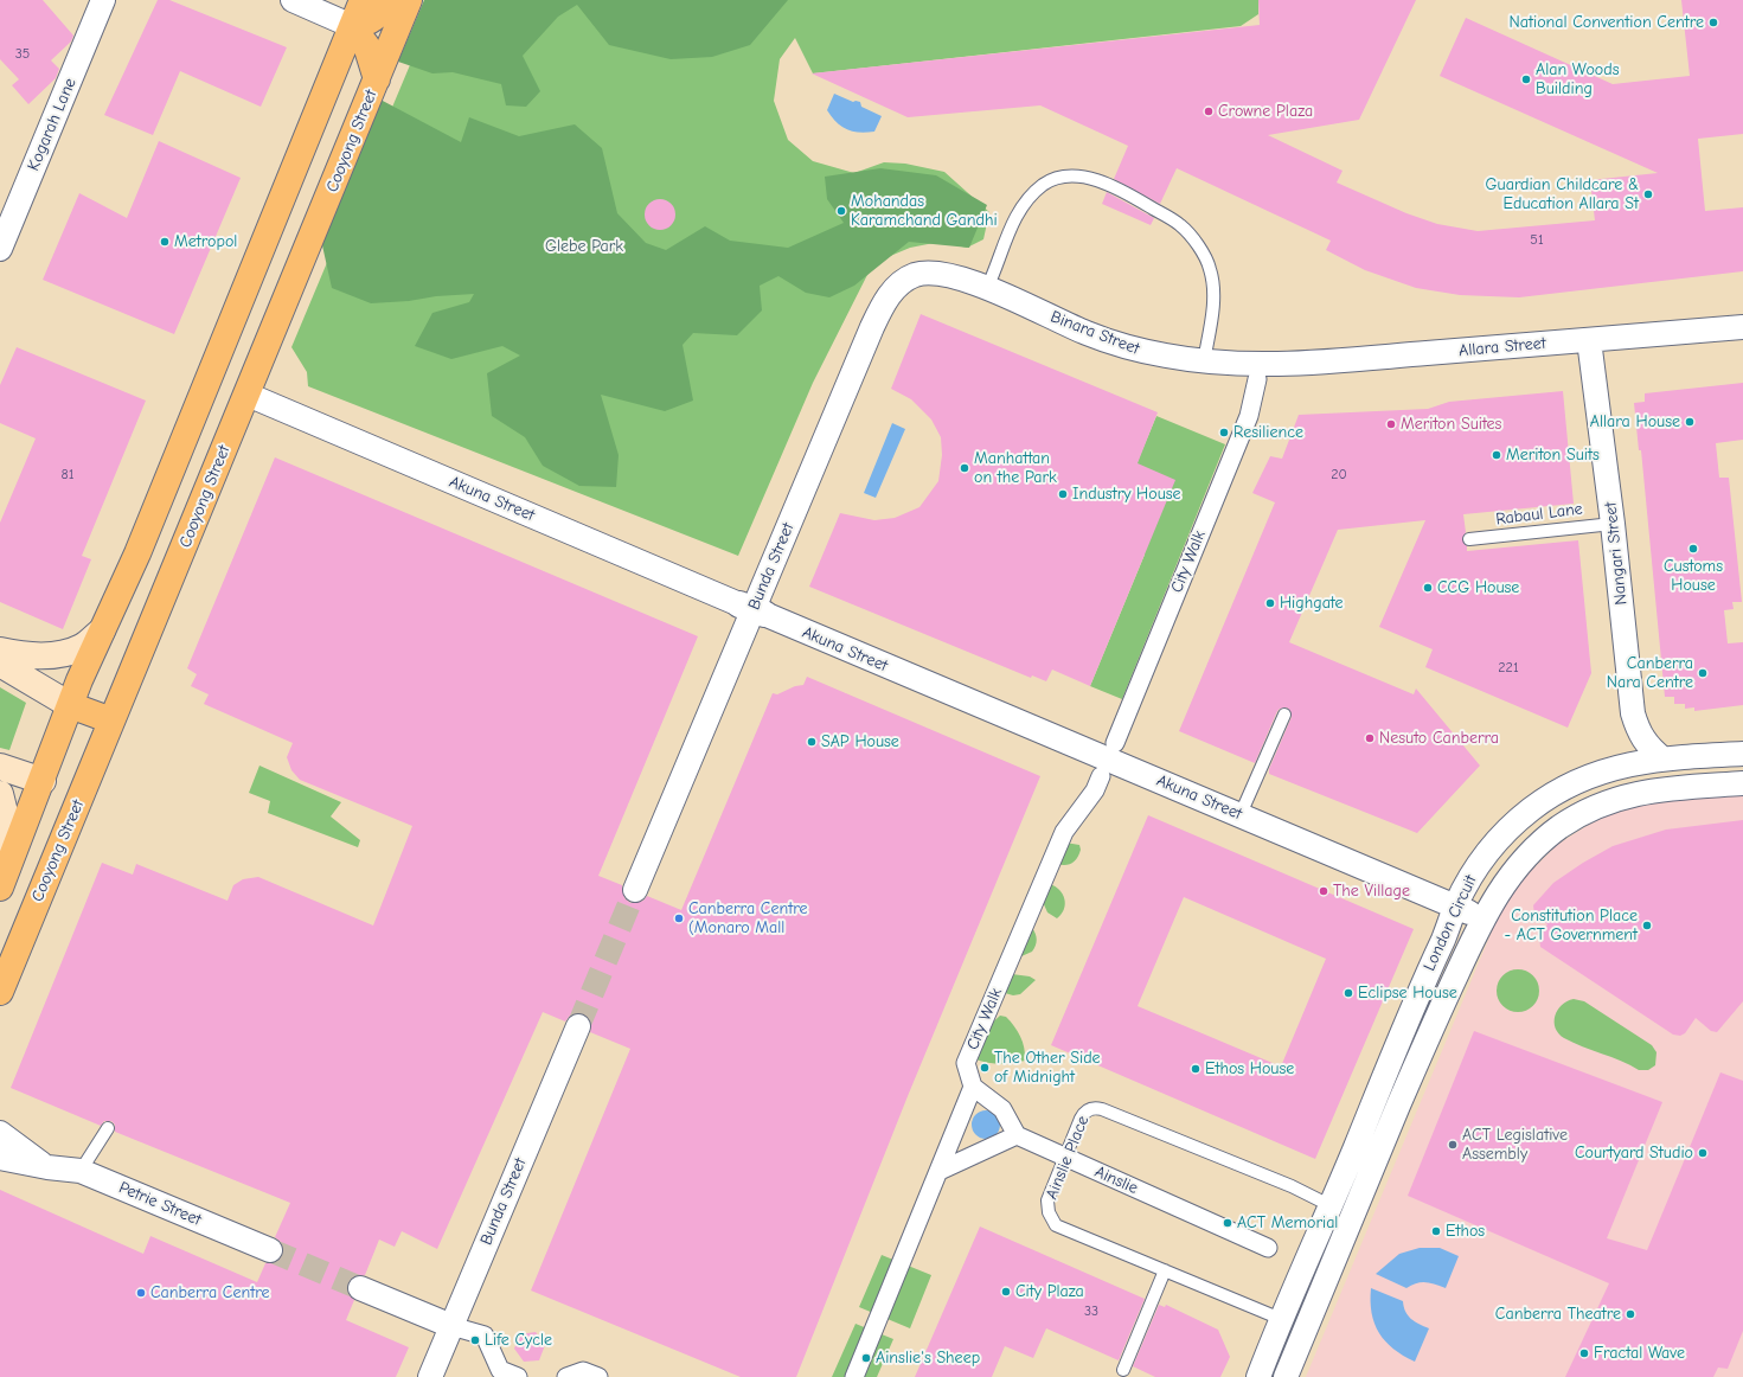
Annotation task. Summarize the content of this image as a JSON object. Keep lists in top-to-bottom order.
{
  "streets": {
    "main road": ["Cooyong Street", "Akuna Street"],
    "street": [
      "Kogarah Lane",
      "Binara Street",
      "Allara Street",
      "Nangari Street",
      "City Walk",
      "Bunda Street",
      "London Circuit",
      "Ainslie",
      "Petrie Street"
    ],
    "lane": ["Rabaul Lane", "Ainslie Place"]
  },
  "crossings": [
    ["Cooyong Street", "Akuna Street"],
    ["Binara Street", "Allara Street"],
    ["Binara Street", "City Walk"],
    ["Binara Street", "Bunda Street"],
    ["Allara Street", "Nangari Street"],
    ["Allara Street", "City Walk"],
    ["Akuna Street", "Bunda Street"],
    ["Akuna Street", "London Circuit"],
    ["Rabaul Lane", "Nangari Street"],
    ["Nangari Street", "London Circuit"],
    ["London Circuit", "Ainslie Place"],
    ["Ainslie Place", "Ainslie"]
  ],
  "parks": ["Glebe Park"],
  "places": [
    "National Convention Centre",
    "Alan Woods Building",
    "Crowne Plaza",
    "Guardian Childcare & Education Allara St",
    "Mohandas Karamchand Gandhi",
    "Metropol",
    "Allara House",
    "Meriton Suites",
    "Resilience",
    "Meriton Suits",
    "Manhattan on the Park",
    "Industry House",
    "Customs House",
    "CCG House",
    "Highgate",
    "Canberra Nara Centre",
    "Nesuto Canberra",
    "SAP House",
    "The Village",
    "Canberra Centre (Monaro Mall",
    "Constitution Place - ACT Government",
    "Eclipse House",
    "The Other Side of Midnight",
    "Ethos House",
    "ACT Legislative Assembly",
    "Courtyard Studio",
    "ACT Memorial",
    "Ethos",
    "City Plaza",
    "Canberra Centre",
    "Canberra Theatre",
    "Life Cycle",
    "Fractal Wave",
    "Ainslie's Sheep"
  ],
  "house_numbers": [
    "35",
    "51",
    "81",
    "20",
    "221",
    "33"
  ]
}
